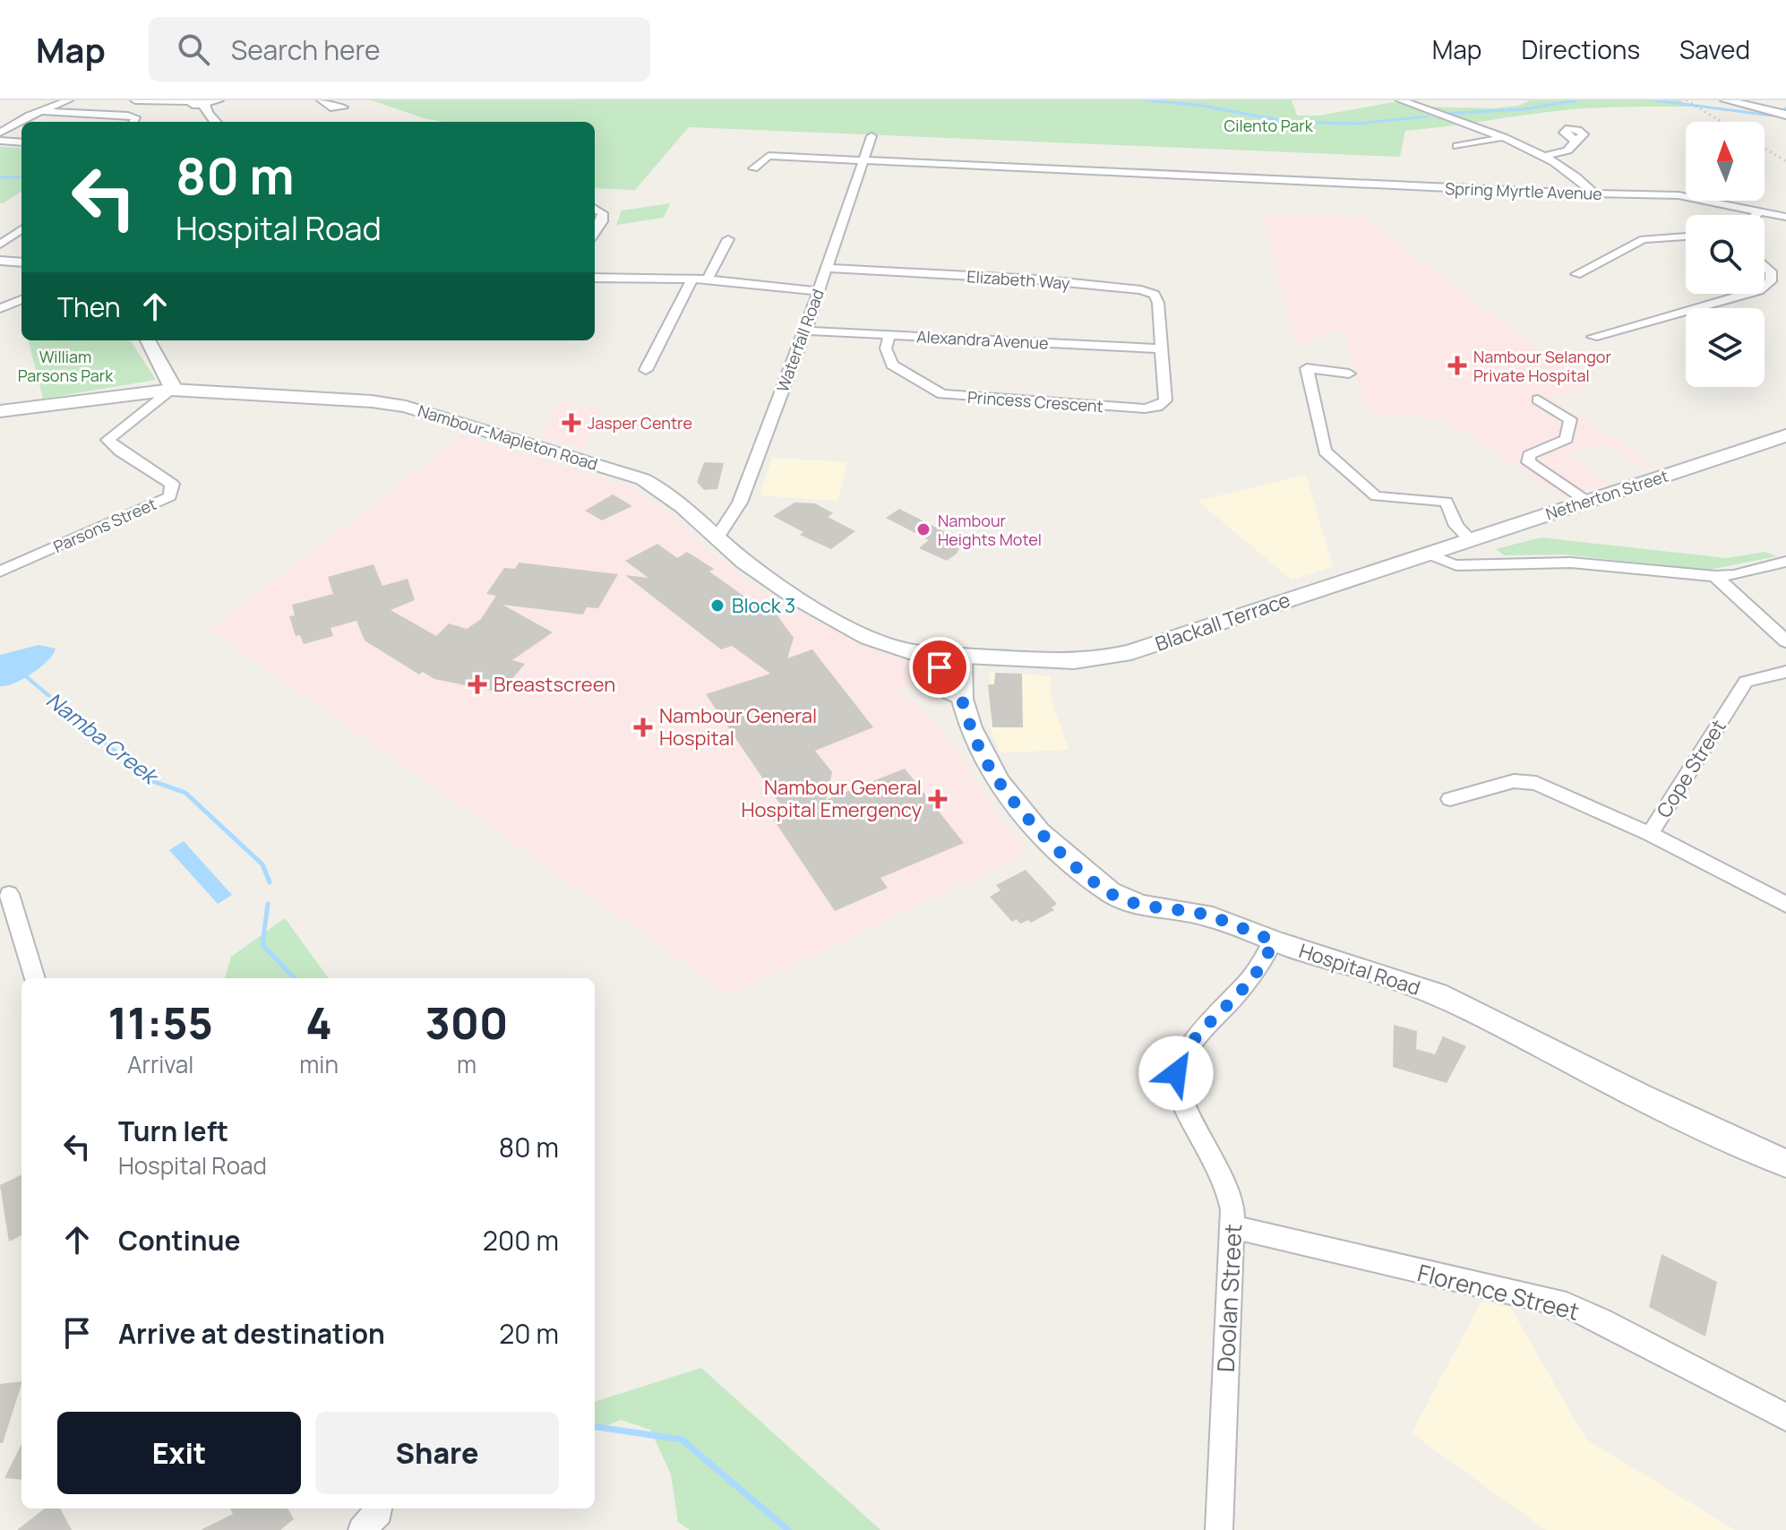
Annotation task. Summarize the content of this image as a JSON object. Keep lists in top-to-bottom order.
{
  "streets": {
    "main road": ["Nambour-Mapleton Road", "Netherton Street", "Blackall Terrace"],
    "street": [
      "Spring Myrtle Avenue",
      "Elizabeth Way",
      "Alexandra Avenue",
      "Waterfall Road",
      "Princess Crescent",
      "Parsons Street",
      "Cope Street",
      "Hospital Road",
      "Florence Street",
      "Doolan Street"
    ]
  },
  "crossings": [
    ["Spring Myrtle Avenue", "Waterfall Road"],
    ["Elizabeth Way", "Alexandra Avenue"],
    ["Elizabeth Way", "Waterfall Road"],
    ["Elizabeth Way", "Princess Crescent"],
    ["Alexandra Avenue", "Waterfall Road"],
    ["Alexandra Avenue", "Princess Crescent"],
    ["Waterfall Road", "Nambour-Mapleton Road"],
    ["Nambour-Mapleton Road", "Parsons Street"],
    ["Nambour-Mapleton Road", "Blackall Terrace"],
    ["Nambour-Mapleton Road", "Hospital Road"],
    ["Netherton Street", "Blackall Terrace"],
    ["Blackall Terrace", "Hospital Road"],
    ["Hospital Road", "Doolan Street"],
    ["Florence Street", "Doolan Street"]
  ],
  "water": ["Namba Creek"],
  "parks": ["Cilento Park", "William Parsons Park"],
  "places": {
    "health": [
      "Nambour Selangor Private Hospital",
      "Jasper Centre",
      "Breastscreen",
      "Nambour General Hospital",
      "Nambour General Hospital Emergency"
    ],
    "other": ["Nambour Heights Motel", "Block 3"]
  },
  "north": "top",
  "page": {
    "header": "Map",
    "search": "Search here",
    "nav": ["Map", "Directions", "Saved"],
    "turn": ["80 m", "Hospital Road"],
    "then": "Then",
    "eta": [
      "11:55",
      "Arrival",
      "4",
      "min",
      "300",
      "m"
    ],
    "list": [
      {
        "name": "Turn left",
        "note": "Hospital Road",
        "value": "80 m"
      },
      {
        "name": "Continue",
        "value": "200 m"
      },
      {
        "name": "Arrive at destination",
        "value": "20 m"
      }
    ],
    "buttons": ["Exit", "Share"]
  }
}
